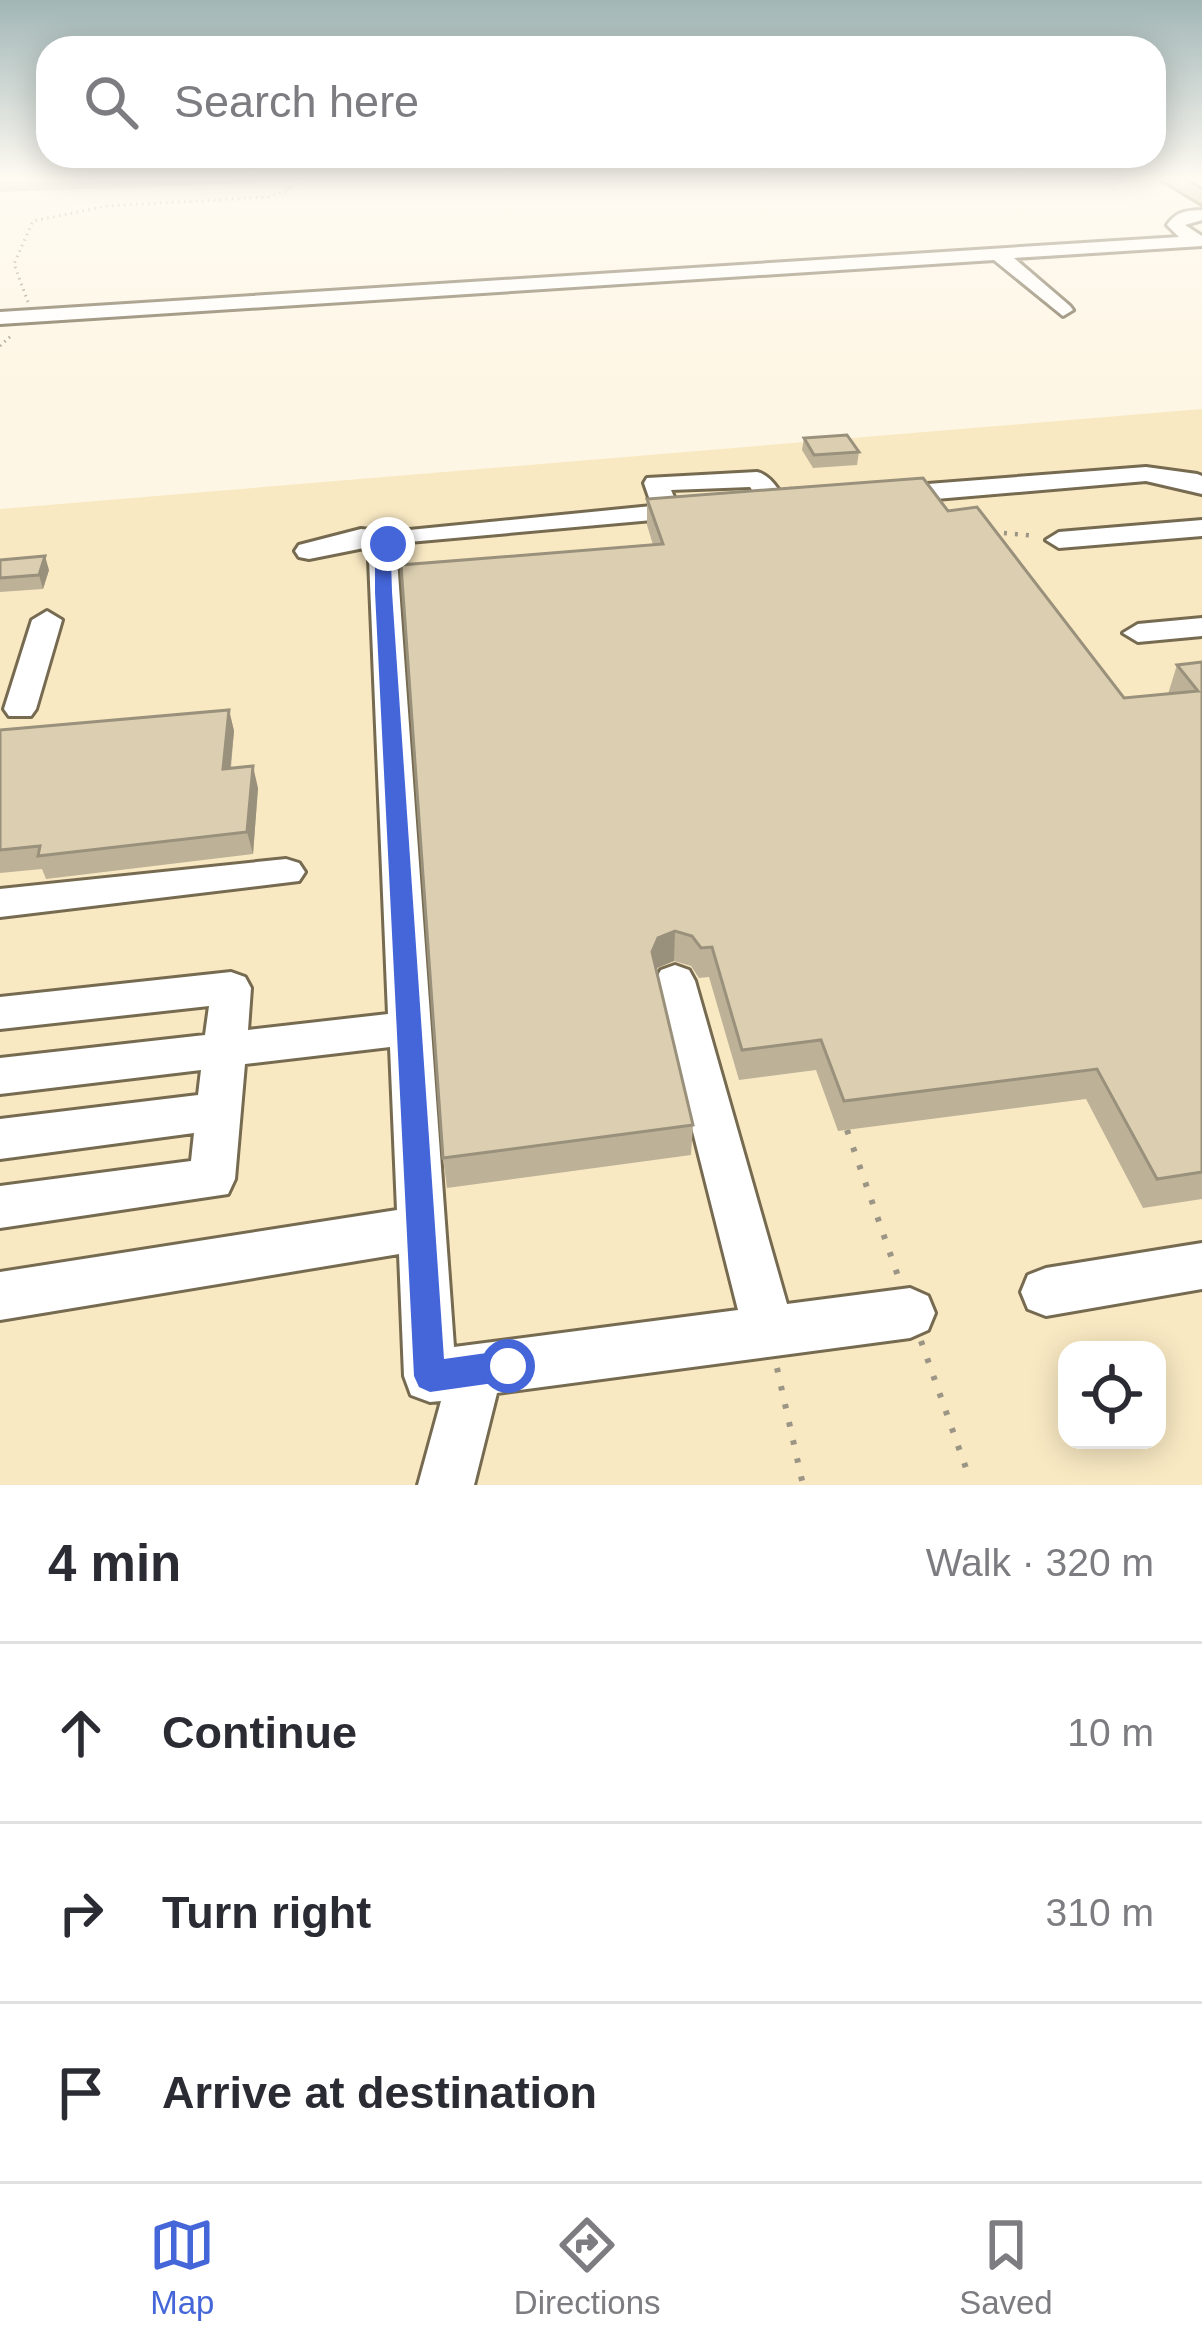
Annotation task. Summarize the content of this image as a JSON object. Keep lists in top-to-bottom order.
{
  "page": {
    "search": "Search here",
    "heading": ["4 min", "Walk · 320 m"],
    "list": [
      ["Continue", "10 m"],
      ["Turn right", "310 m"],
      "Arrive at destination"
    ],
    "nav": ["Map", "Directions", "Saved"]
  }
}
